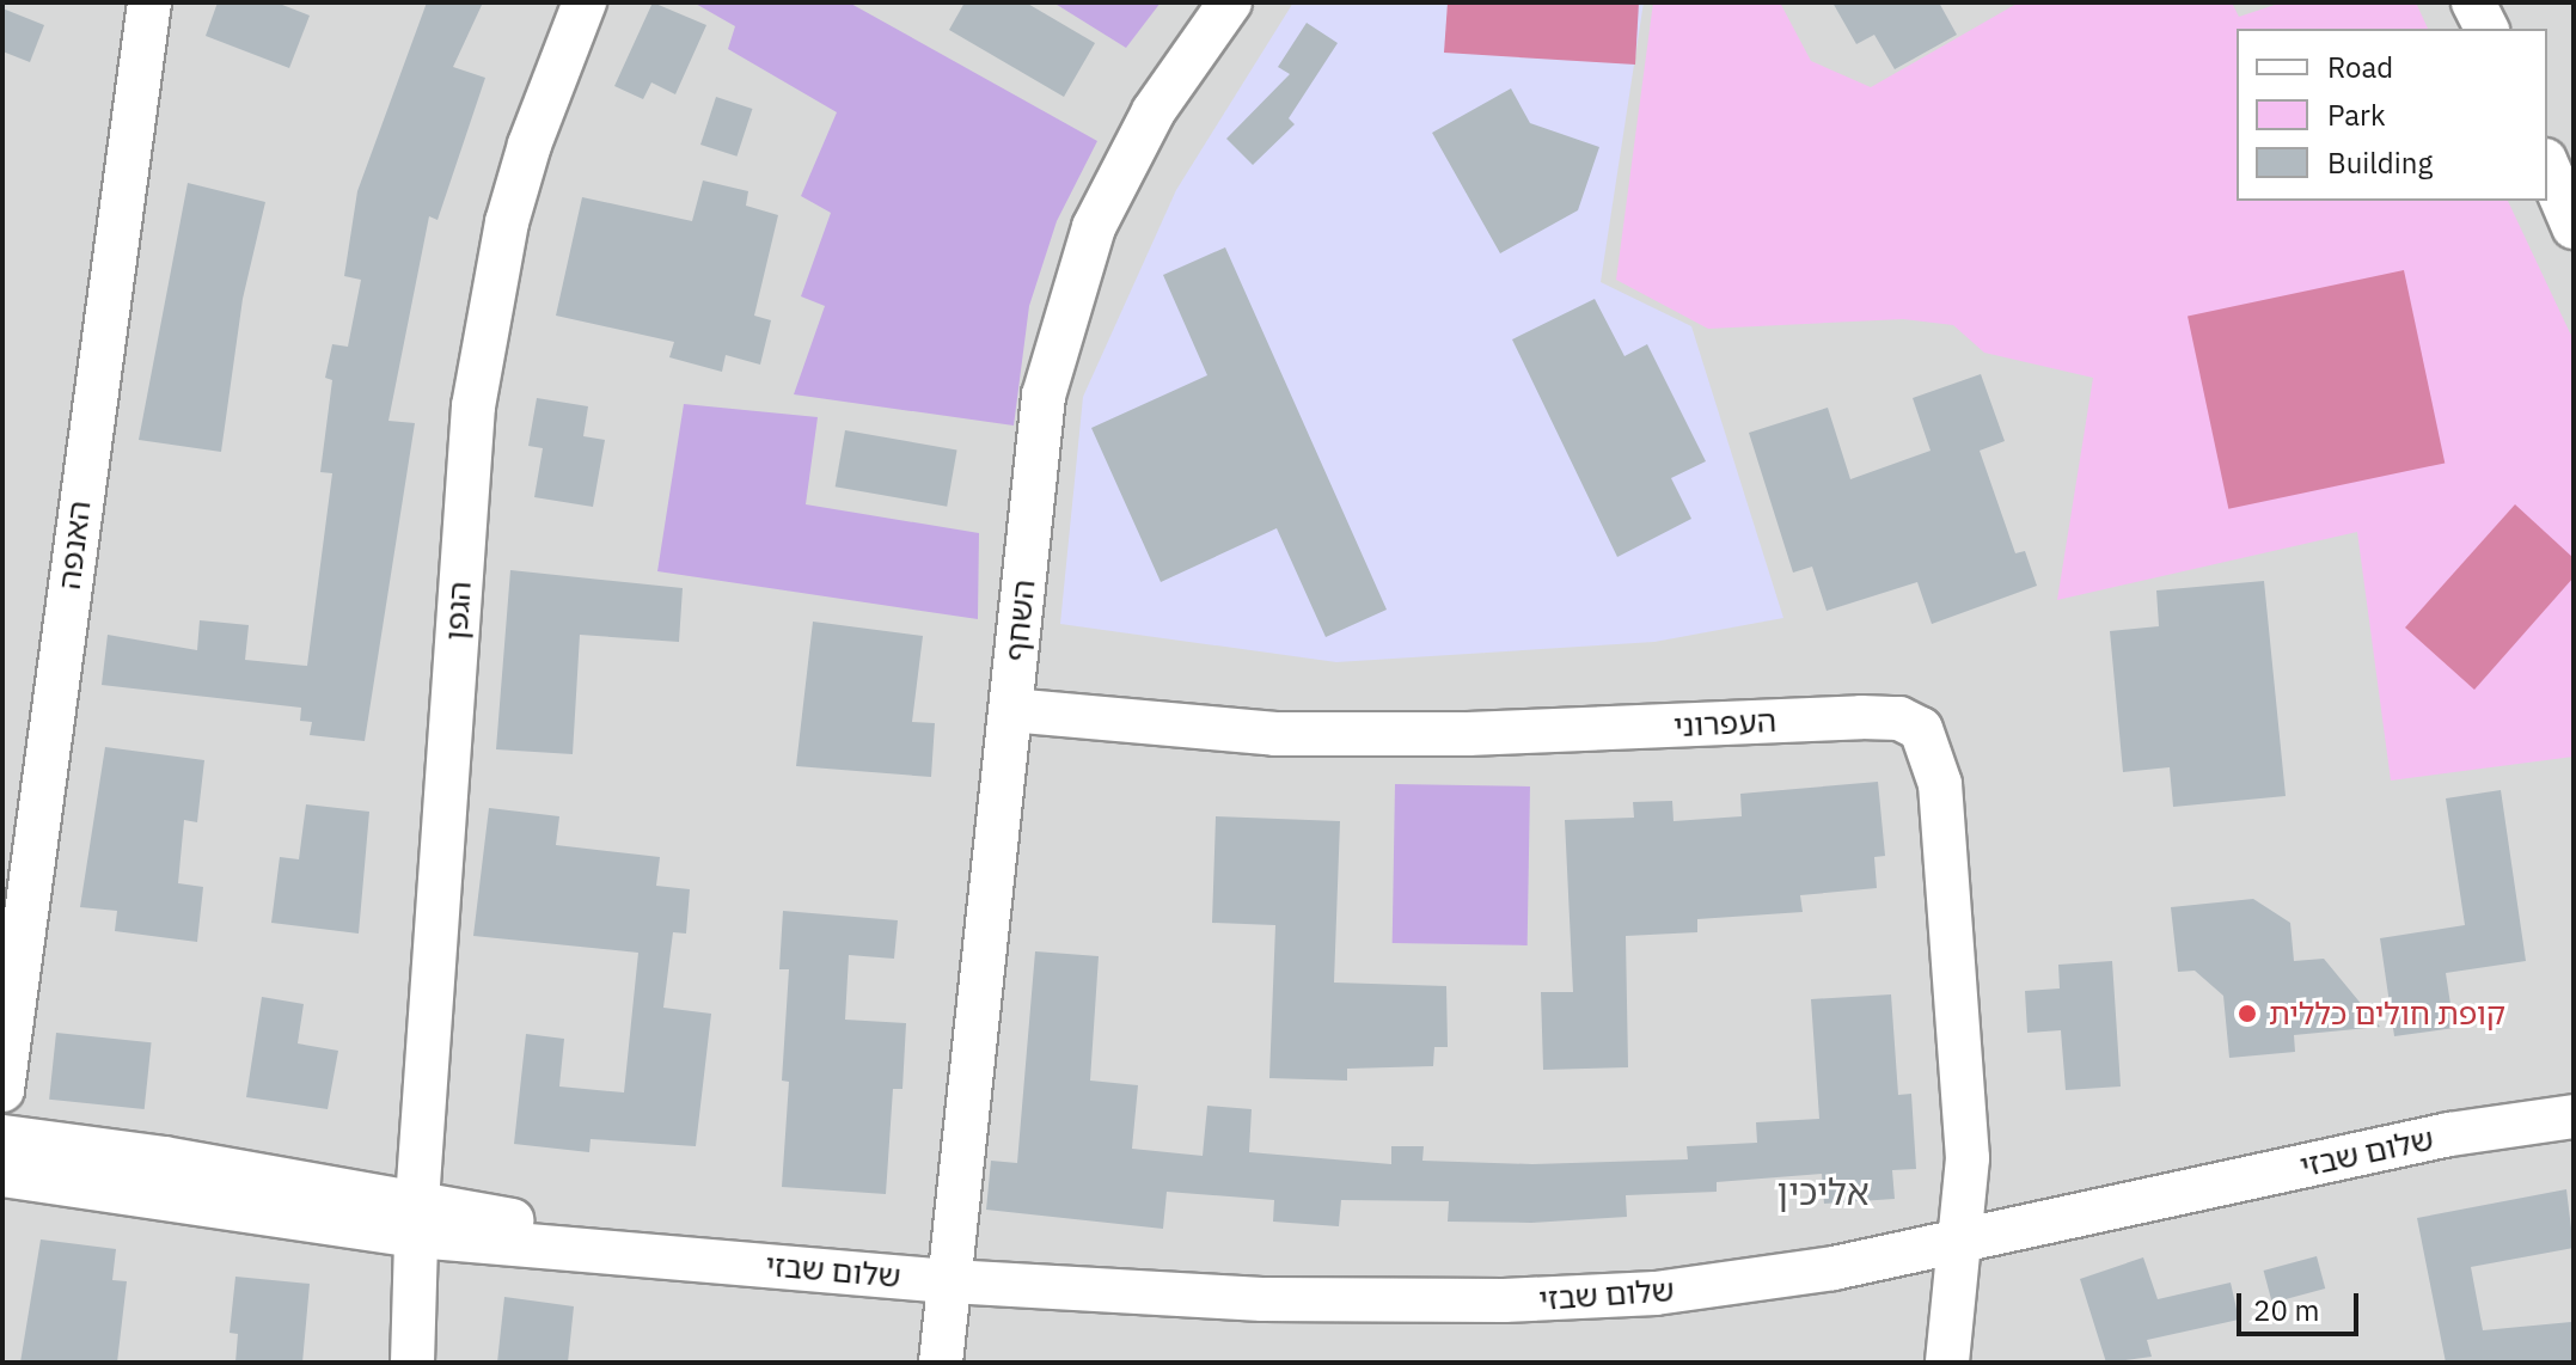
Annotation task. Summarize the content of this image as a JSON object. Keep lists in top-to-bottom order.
{
  "streets": {
    "street": [
      "האנפה",
      "הגפן",
      "השחף",
      "העפרוני",
      "שלום שבזי"
    ]
  },
  "crossings": [
    ["הגפן", "שלום שבזי"],
    ["השחף", "העפרוני"],
    ["השחף", "שלום שבזי"],
    ["העפרוני", "שלום שבזי"]
  ],
  "districts": ["אליכין"],
  "places": ["קופת חולים כללית"],
  "legend": ["Road", "Park", "Building"],
  "scale_bar": "20 m"
}
